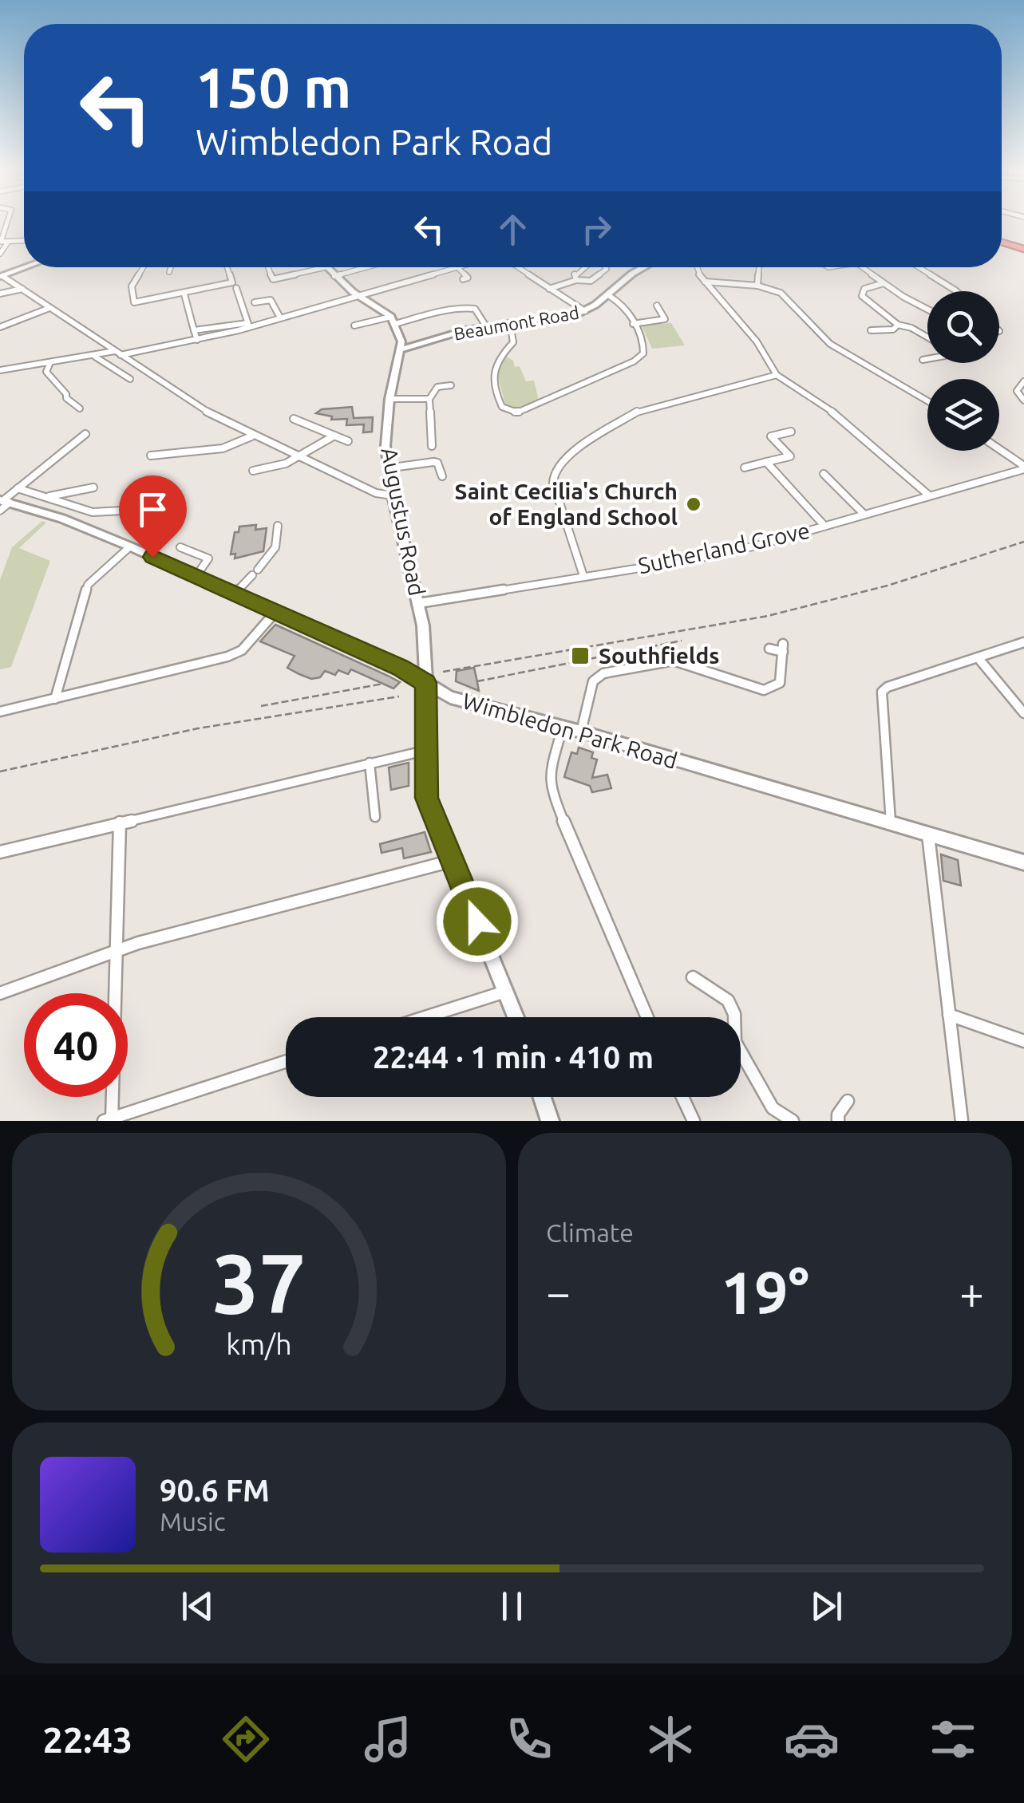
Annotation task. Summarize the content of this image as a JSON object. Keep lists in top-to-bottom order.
{
  "streets": {
    "street": [
      "Beaumont Road",
      "Augustus Road",
      "Sutherland Grove",
      "Wimbledon Park Road"
    ]
  },
  "crossings": [
    ["Beaumont Road", "Augustus Road"],
    ["Augustus Road", "Sutherland Grove"],
    ["Augustus Road", "Wimbledon Park Road"]
  ],
  "places": {
    "other": ["Saint Cecilia's Church of England School"],
    "transit": ["Southfields"]
  },
  "page": {
    "turn": ["150 m", "Wimbledon Park Road"],
    "limit": "40",
    "trip": "22:44 · 1 min · 410 m",
    "tile": "Climate",
    "heat": ["−", "19°", "+"],
    "song": ["90.6 FM", "Music"],
    "tabs": "22:43",
    "gauge": ["37", "km/h"]
  }
}
